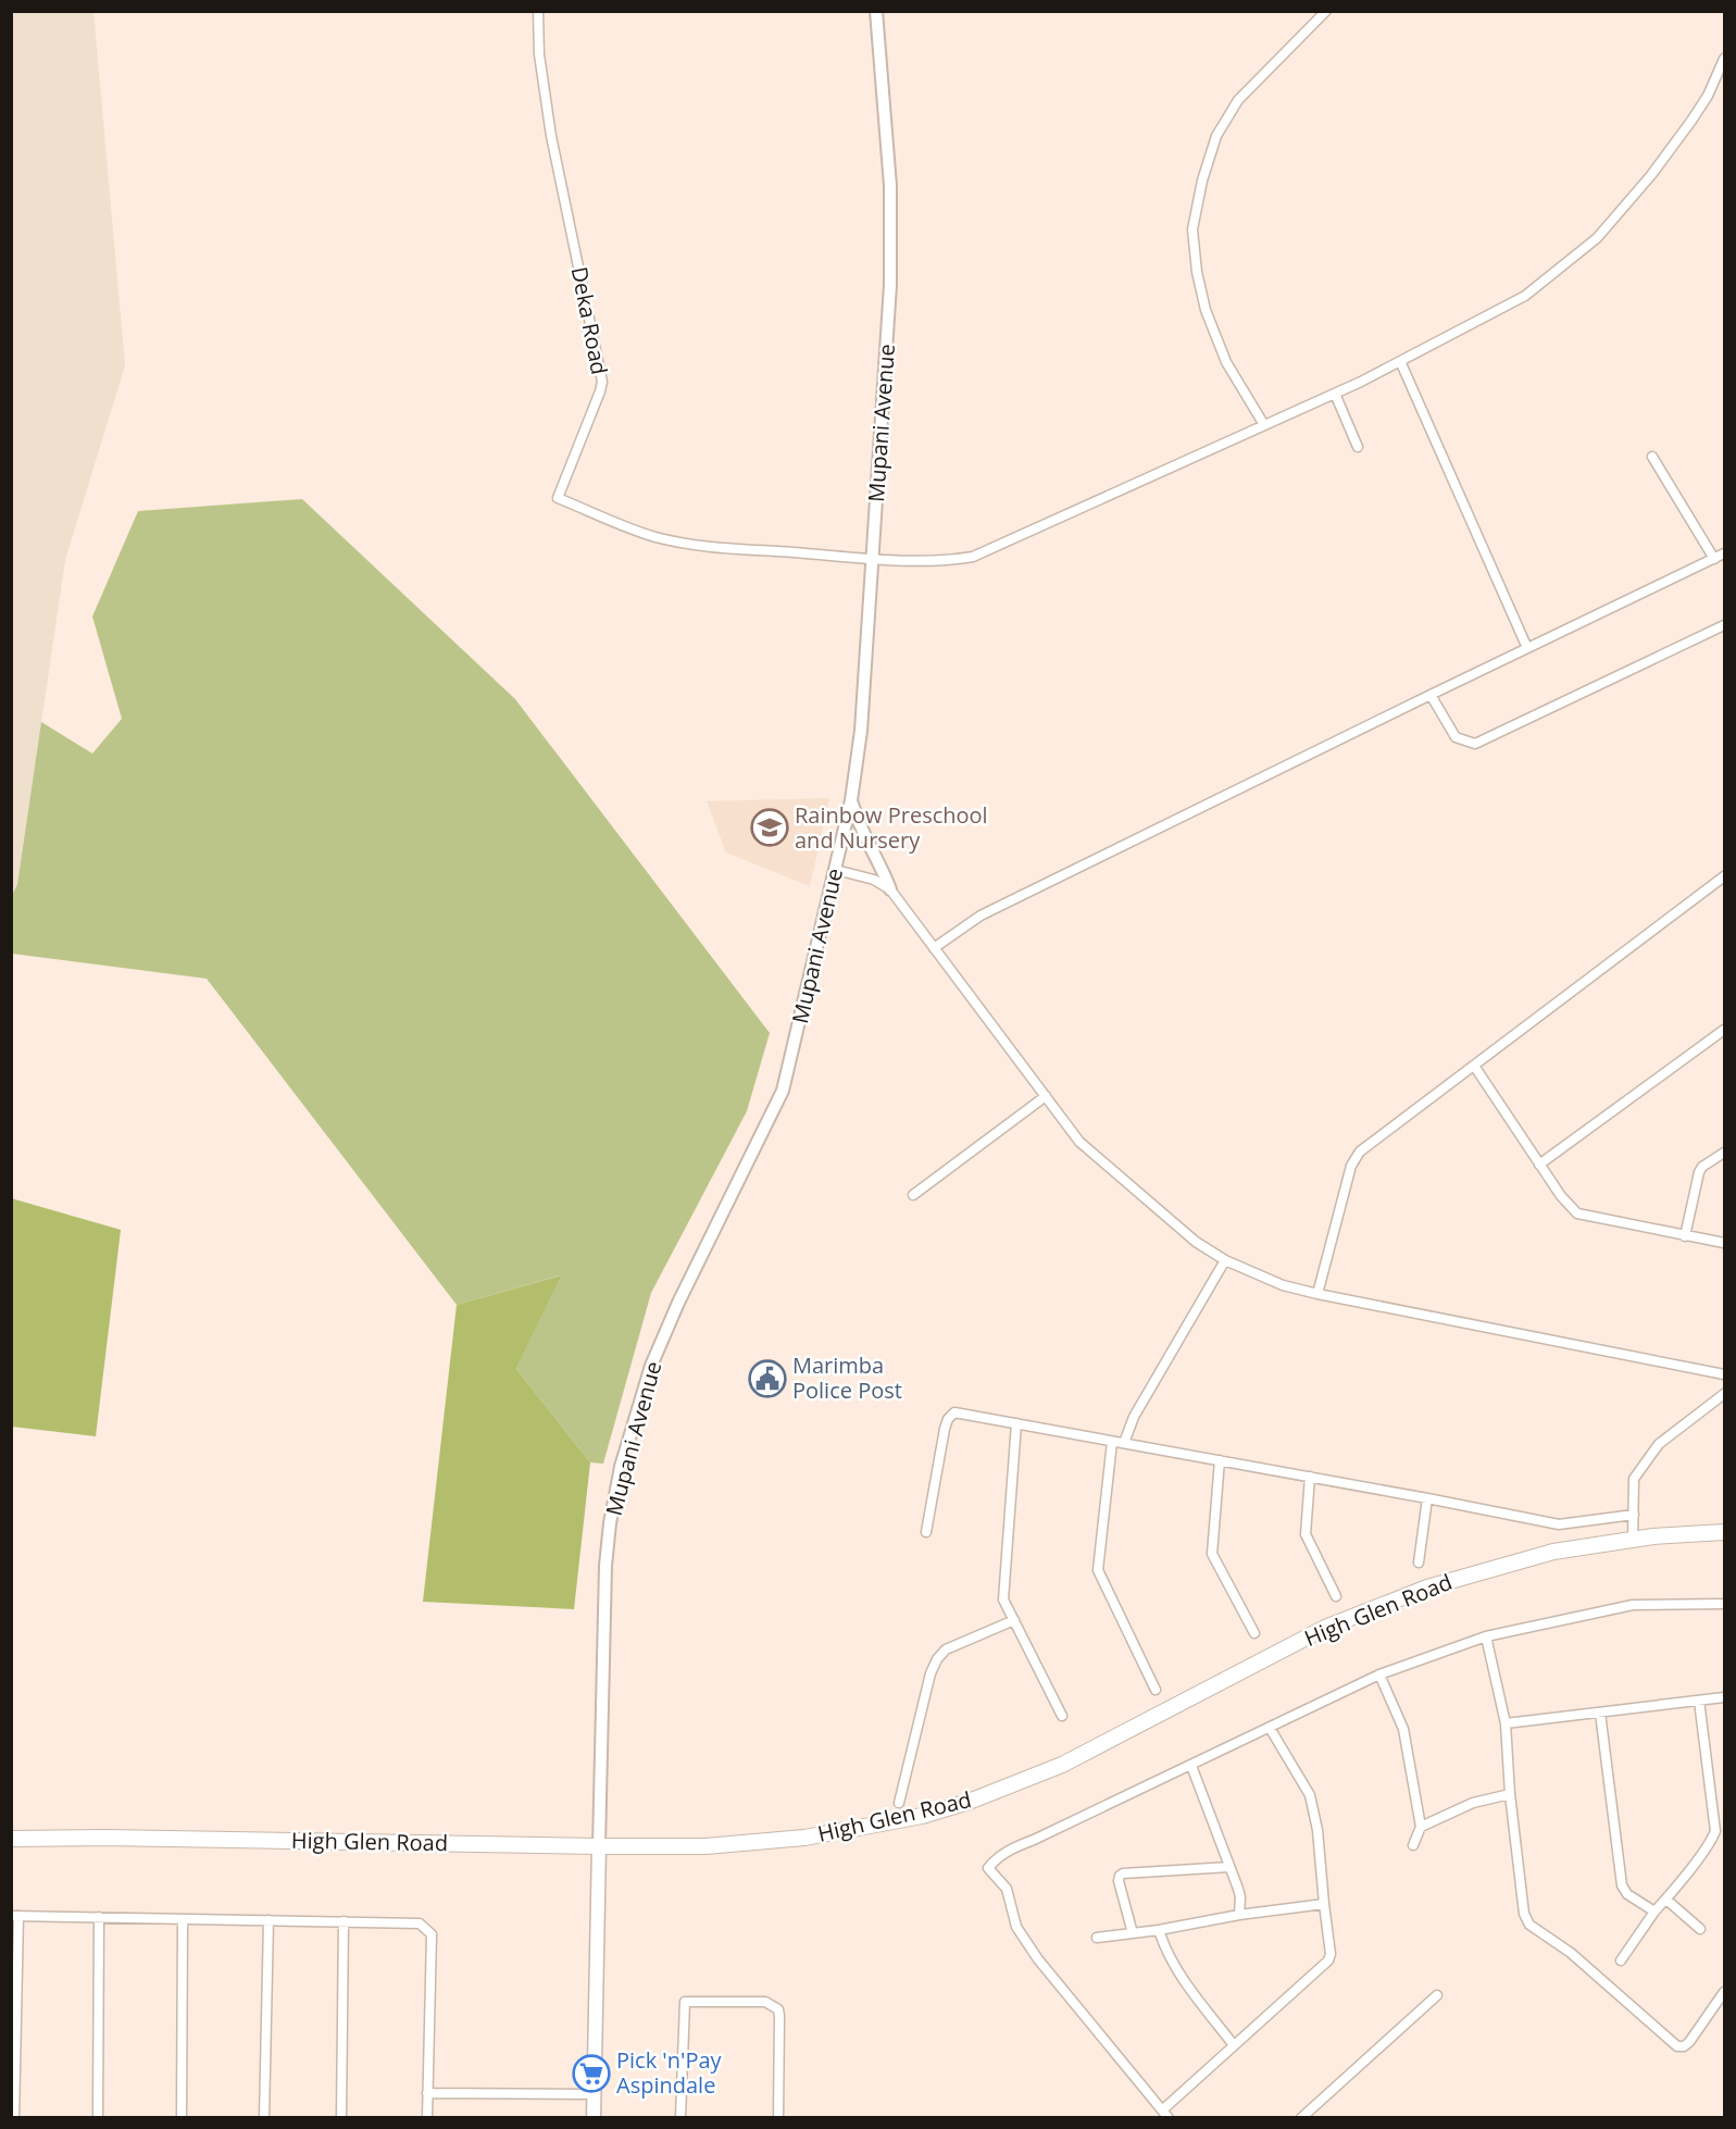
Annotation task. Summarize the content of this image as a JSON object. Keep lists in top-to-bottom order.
{
  "streets": {
    "main road": ["High Glen Road"],
    "street": ["Deka Road", "Mupani Avenue"]
  },
  "crossings": [
    ["Deka Road", "Mupani Avenue"],
    ["Mupani Avenue", "High Glen Road"]
  ],
  "places": {
    "school or university": ["Rainbow Preschool and Nursery"],
    "public building": ["Marimba Police Post"],
    "supermarket": ["Pick 'n'Pay Aspindale"]
  }
}
